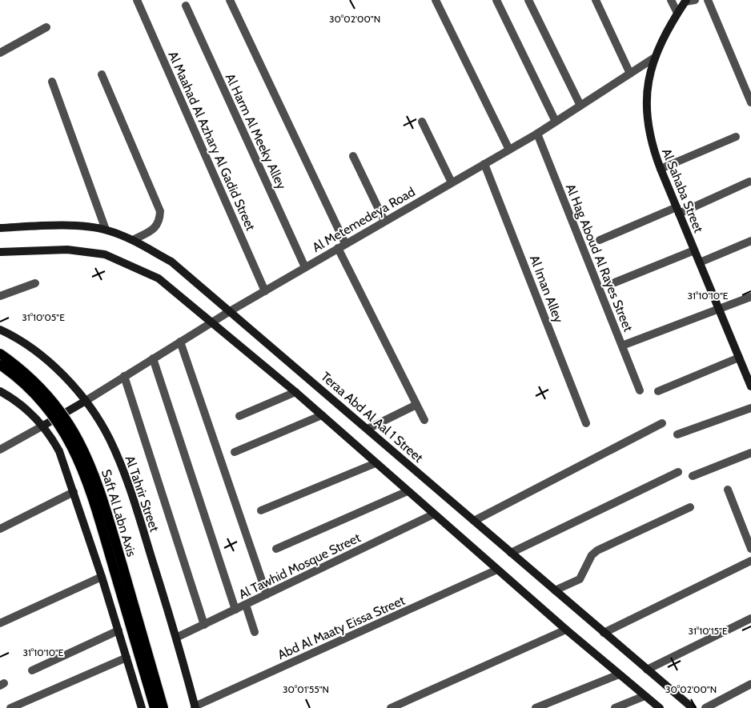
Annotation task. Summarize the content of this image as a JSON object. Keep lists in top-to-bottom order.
{
  "streets": {
    "main road": ["Saft Al Labn Axis"],
    "street": [
      "Al Harm Al Meeky Alley",
      "Al Maahad Al Azhary Al Gadid Street",
      "Al Sahaba Street",
      "Al Metemedeya Road",
      "Al Hag Aboud Al Rayes Street",
      "Al Iman Alley",
      "Teraa Abd Al Aal 1 Street",
      "Al Tahrir Street",
      "Al Tawhid Mosque Street",
      "Abd Al Maaty Eissa Street"
    ]
  },
  "crossings": [
    ["Al Harm Al Meeky Alley", "Al Metemedeya Road"],
    ["Al Maahad Al Azhary Al Gadid Street", "Al Metemedeya Road"],
    ["Al Sahaba Street", "Al Metemedeya Road"],
    ["Al Metemedeya Road", "Al Hag Aboud Al Rayes Street"],
    ["Al Metemedeya Road", "Al Iman Alley"],
    ["Al Metemedeya Road", "Teraa Abd Al Aal 1 Street"],
    ["Al Metemedeya Road", "Al Tahrir Street"],
    ["Al Tahrir Street", "Al Tawhid Mosque Street"],
    ["Al Tahrir Street", "Abd Al Maaty Eissa Street"]
  ],
  "coordinates": [
    "30°02'00\"N",
    "31°10'10\"E",
    "31°10'05\"E",
    "31°10'15\"E",
    "30°01'55\"N"
  ]
}
